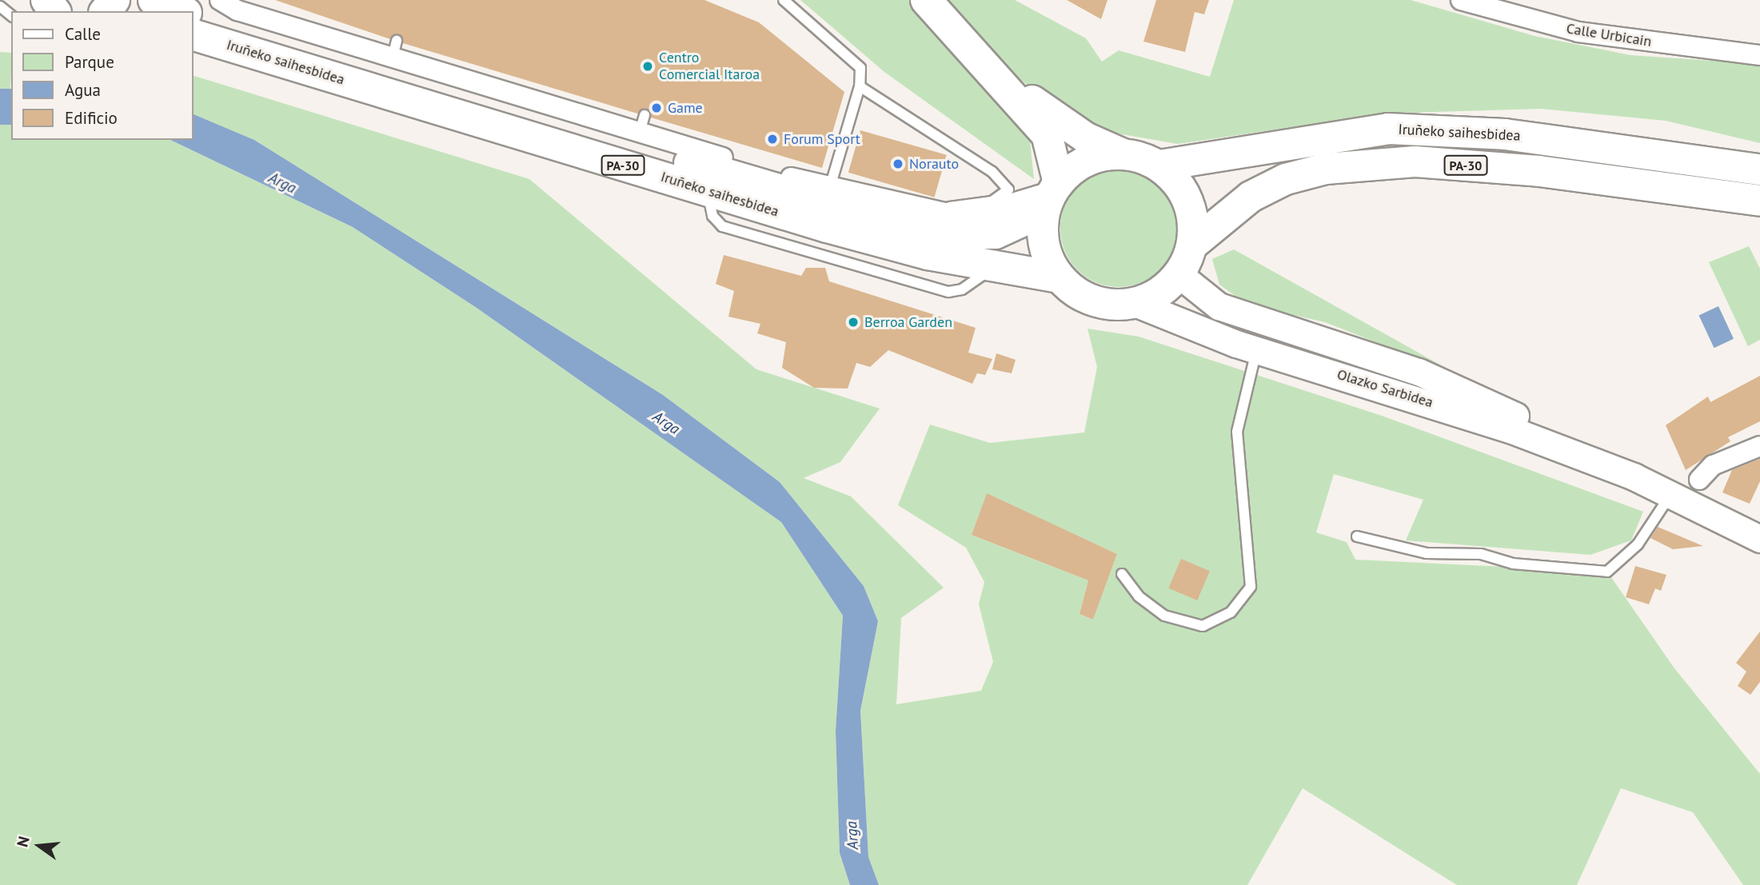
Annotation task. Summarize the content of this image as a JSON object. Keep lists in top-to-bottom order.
{
  "streets": {
    "main road": ["Iruñeko saihesbidea", "PA-30"],
    "street": ["Calle Urbicain", "Olazko Sarbidea"]
  },
  "crossings": [
    ["Iruñeko saihesbidea", "PA-30"],
    ["Iruñeko saihesbidea", "Olazko Sarbidea"],
    ["PA-30", "Olazko Sarbidea"]
  ],
  "water": ["Arga"],
  "places": [
    "Centro Comercial Itaroa",
    "Game",
    "Forum Sport",
    "Norauto",
    "Berroa Garden"
  ],
  "legend": [
    "Calle",
    "Parque",
    "Agua",
    "Edificio"
  ],
  "north": "left"
}
